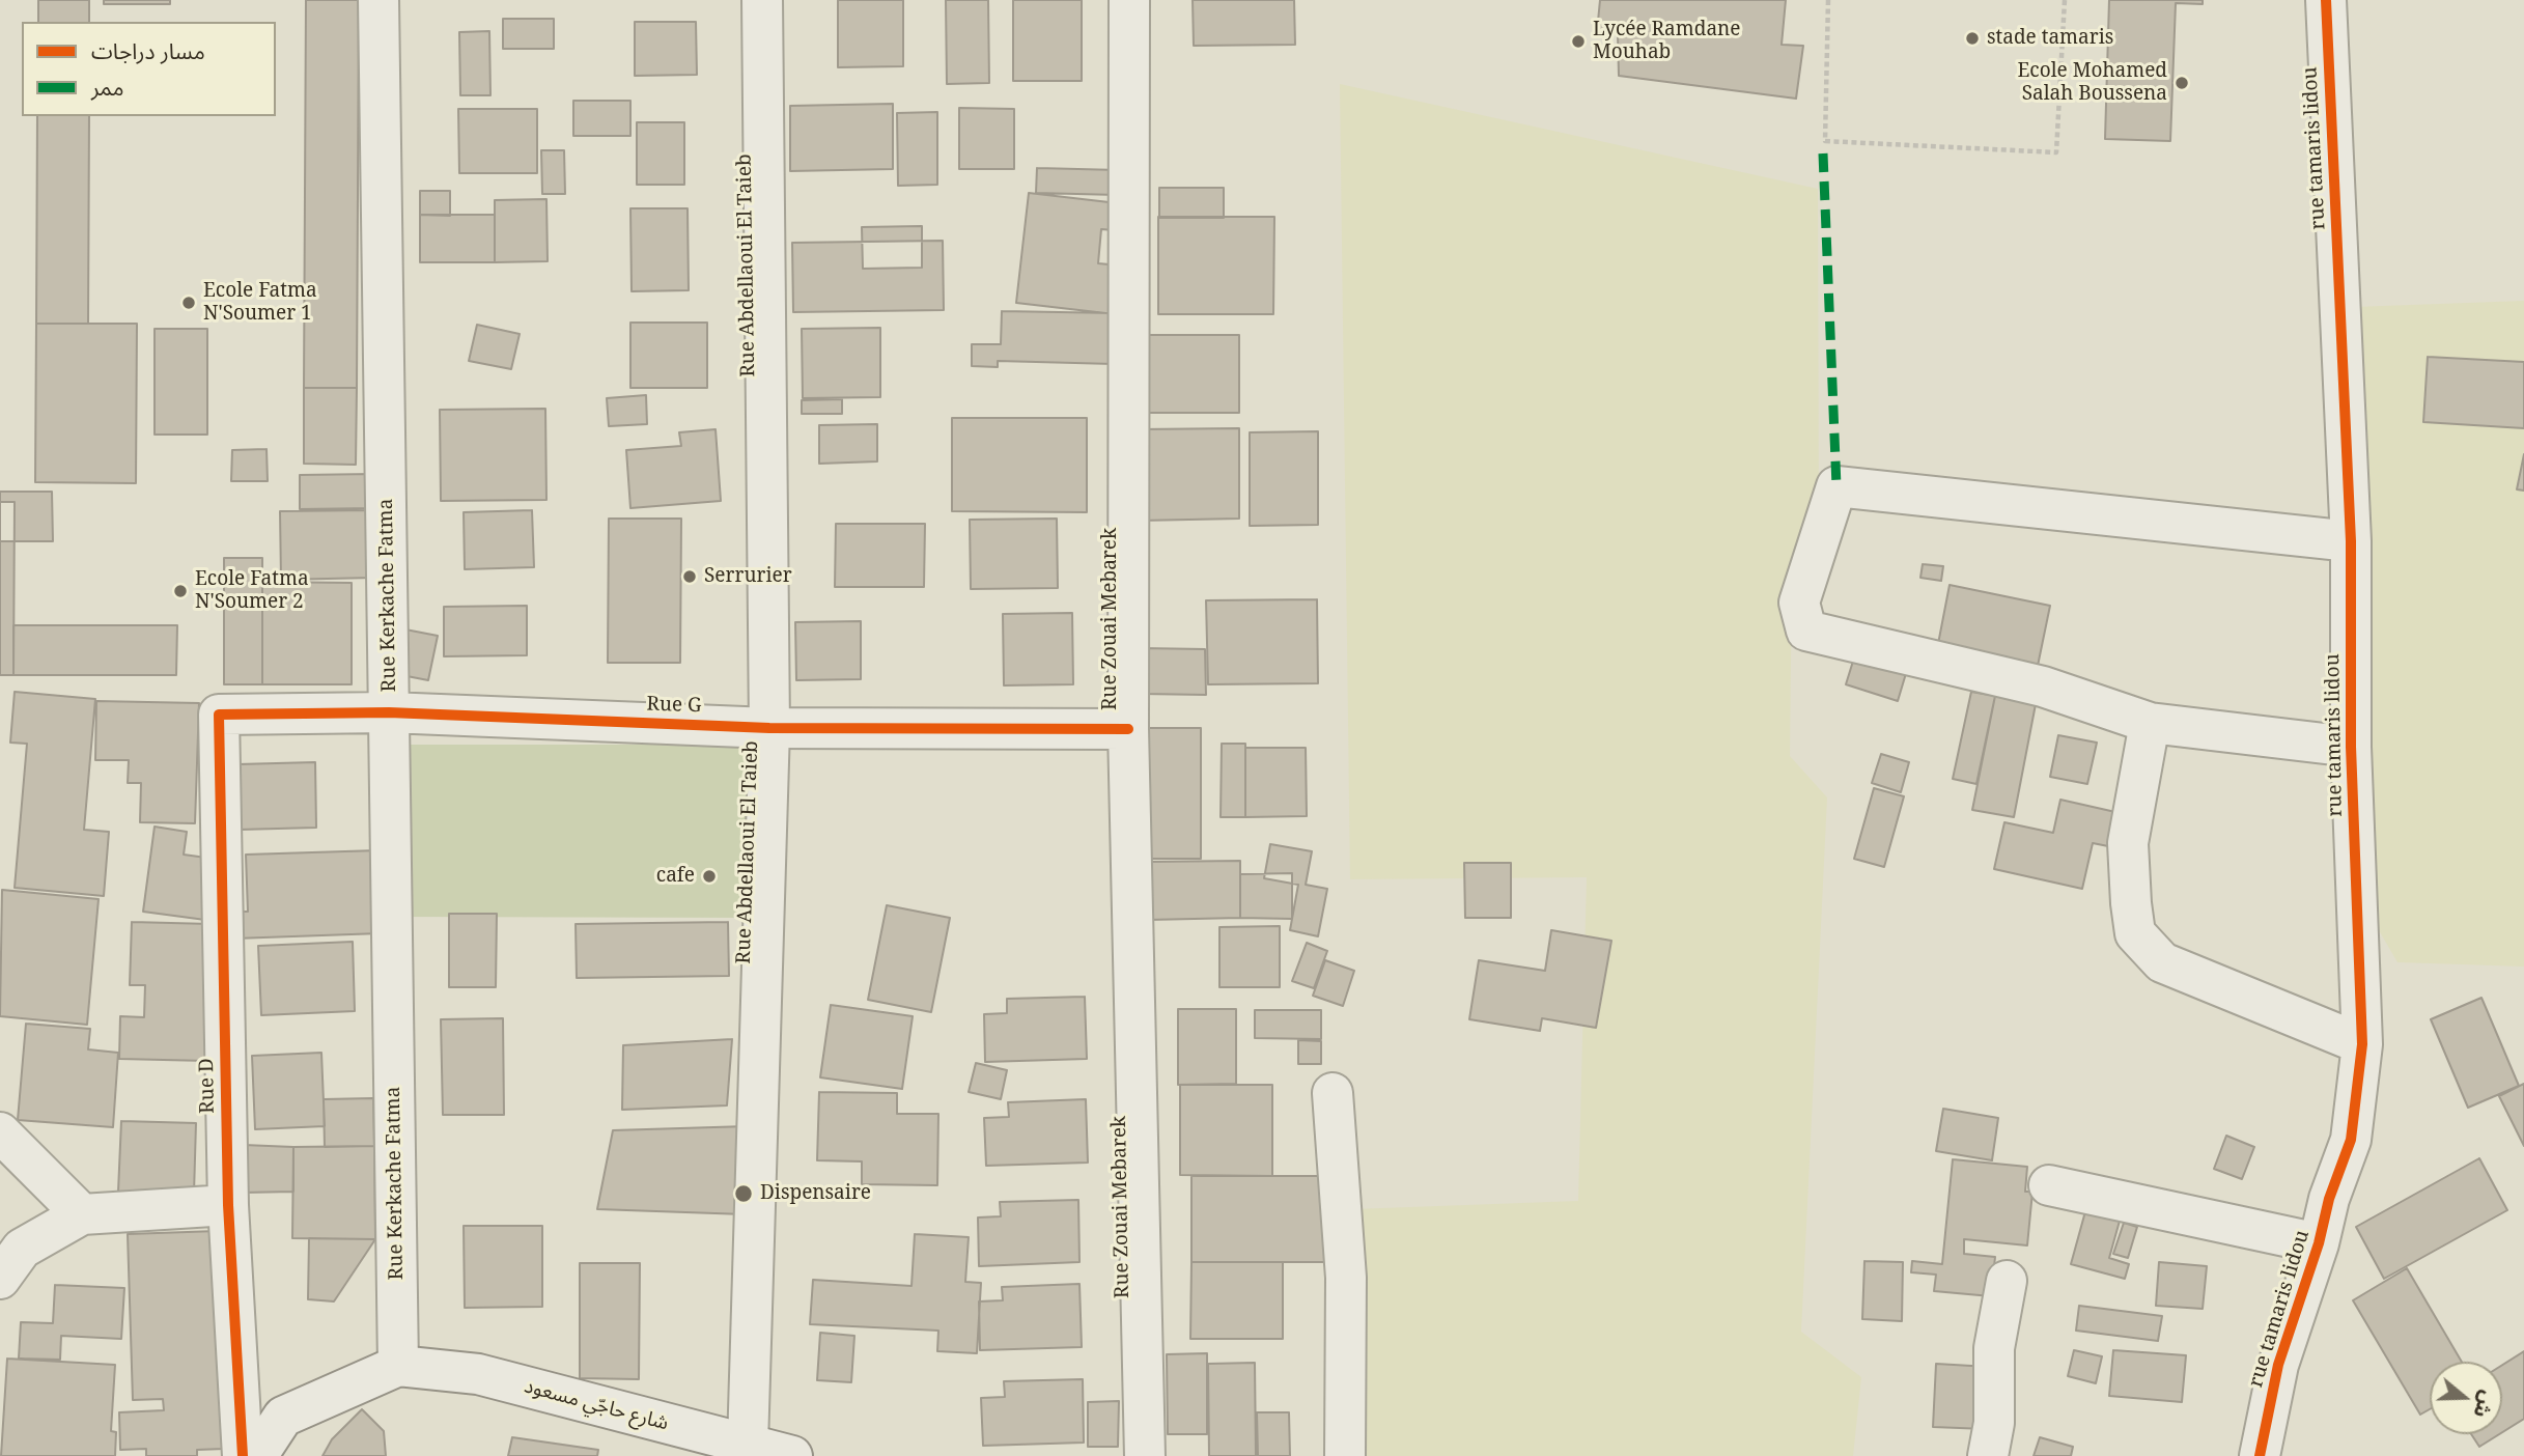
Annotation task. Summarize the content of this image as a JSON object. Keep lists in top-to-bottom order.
{
  "streets": {
    "street": [
      "rue tamaris lidou",
      "Rue Abdellaoui El Taieb",
      "Rue Kerkache Fatma",
      "Rue Zouai Mebarek",
      "Rue G",
      "Rue D",
      "شارع حاجّي مسعود"
    ]
  },
  "crossings": [
    ["Rue Abdellaoui El Taieb", "Rue G"],
    ["Rue Abdellaoui El Taieb", "شارع حاجّي مسعود"],
    ["Rue Kerkache Fatma", "Rue G"],
    ["Rue Kerkache Fatma", "شارع حاجّي مسعود"],
    ["Rue Zouai Mebarek", "Rue G"],
    ["Rue G", "Rue D"]
  ],
  "places": [
    "stade tamaris",
    "Lycée Ramdane Mouhab",
    "Ecole Mohamed Salah Boussena",
    "Ecole Fatma N'Soumer 1",
    "Serrurier",
    "Ecole Fatma N'Soumer 2",
    "cafe",
    "Dispensaire"
  ],
  "legend": ["مسار دراجات", "ممر"],
  "north": "right"
}
